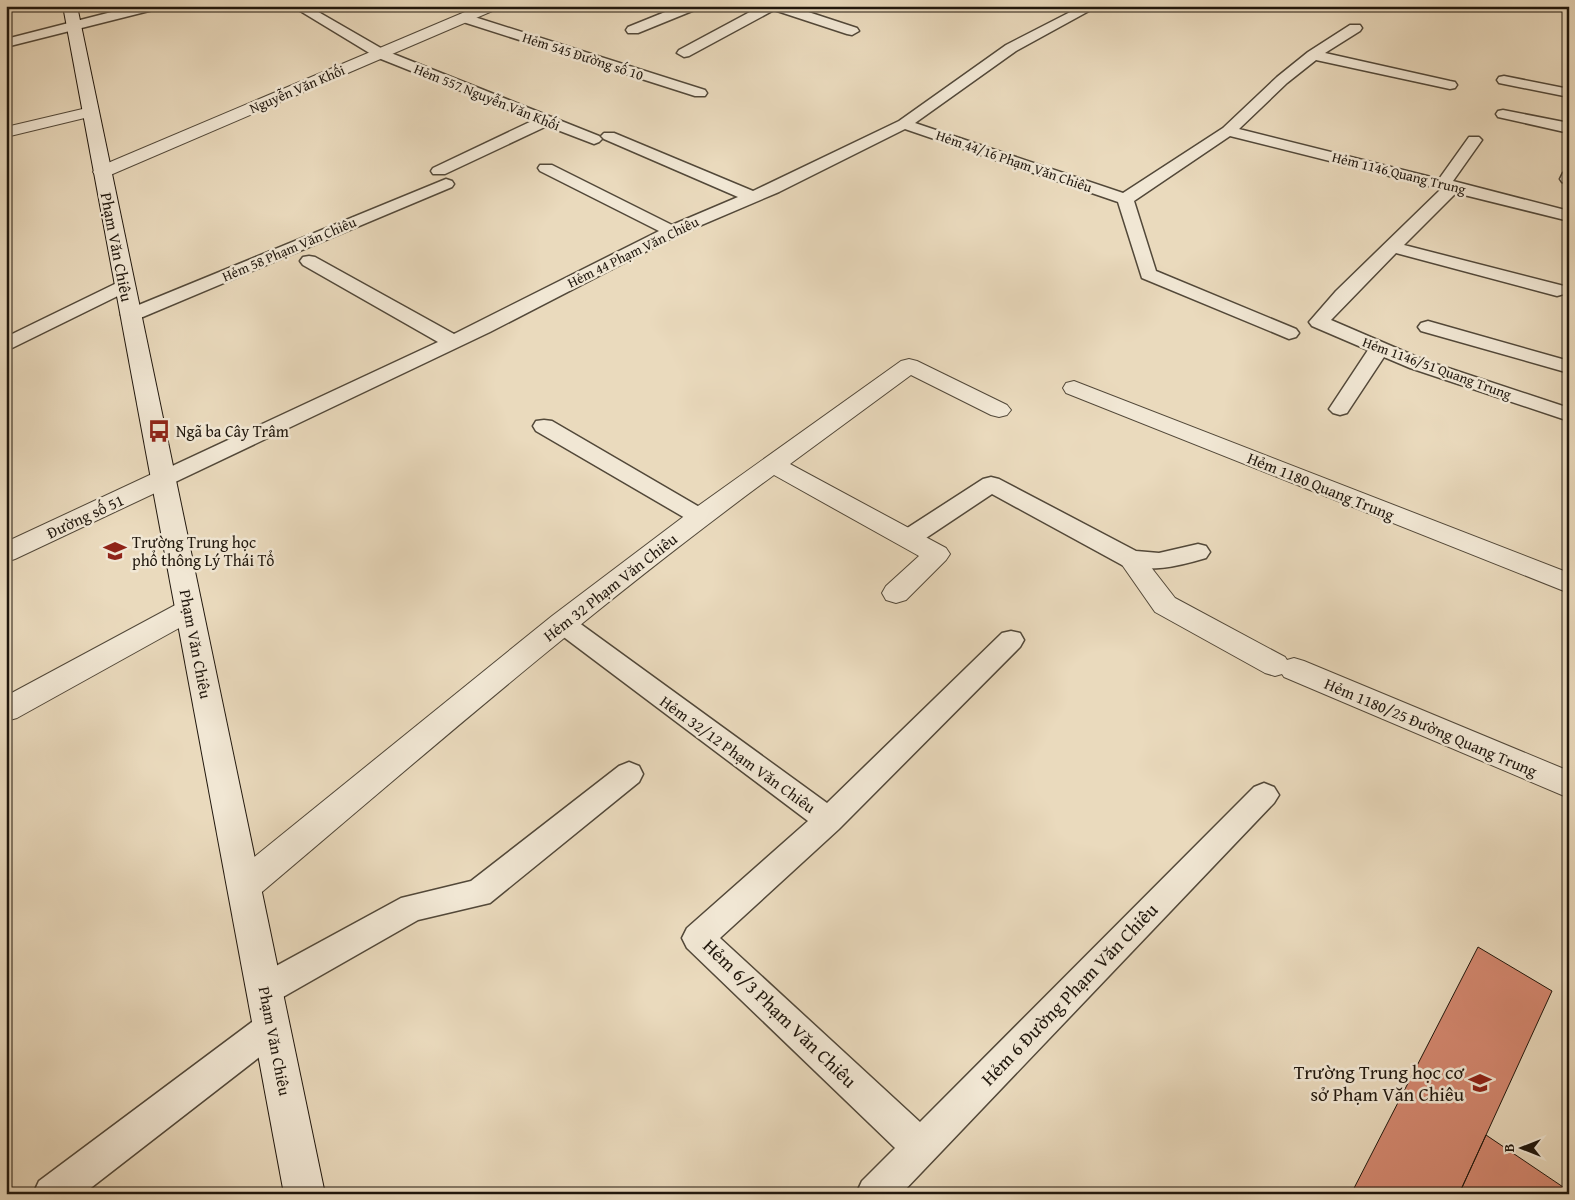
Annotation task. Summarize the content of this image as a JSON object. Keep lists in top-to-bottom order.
{
  "streets": {
    "street": [
      "Nguyễn Văn Khối",
      "Phạm Văn Chiêu",
      "Hẻm 1180 Quang Trung",
      "Đường số 51",
      "Hẻm 32 Phạm Văn Chiêu",
      "Hẻm 1180/25 Đường Quang Trung"
    ],
    "lane": [
      "Hẻm 545 Đường số 10",
      "Hẻm 557 Nguyễn Văn Khối",
      "Hẻm 44/16 Phạm Văn Chiêu",
      "Hẻm 1146 Quang Trung",
      "Hẻm 58 Phạm Văn Chiêu",
      "Hẻm 44 Phạm Văn Chiêu",
      "Hẻm 1146/51 Quang Trung",
      "Hẻm 32/12 Phạm Văn Chiêu",
      "Hẻm 6 Đường Phạm Văn Chiêu",
      "Hẻm 6/3 Phạm Văn Chiêu"
    ]
  },
  "crossings": [
    ["Hẻm 545 Đường số 10", "Nguyễn Văn Khối"],
    ["Nguyễn Văn Khối", "Hẻm 557 Nguyễn Văn Khối"],
    ["Nguyễn Văn Khối", "Phạm Văn Chiêu"],
    ["Hẻm 557 Nguyễn Văn Khối", "Hẻm 58 Phạm Văn Chiêu"],
    ["Hẻm 557 Nguyễn Văn Khối", "Hẻm 44 Phạm Văn Chiêu"],
    ["Hẻm 44/16 Phạm Văn Chiêu", "Hẻm 44 Phạm Văn Chiêu"],
    ["Hẻm 1146 Quang Trung", "Hẻm 1146/51 Quang Trung"],
    ["Phạm Văn Chiêu", "Hẻm 58 Phạm Văn Chiêu"],
    ["Phạm Văn Chiêu", "Hẻm 44 Phạm Văn Chiêu"],
    ["Phạm Văn Chiêu", "Đường số 51"],
    ["Phạm Văn Chiêu", "Hẻm 32 Phạm Văn Chiêu"],
    ["Hẻm 44 Phạm Văn Chiêu", "Đường số 51"],
    ["Hẻm 32 Phạm Văn Chiêu", "Hẻm 32/12 Phạm Văn Chiêu"],
    ["Hẻm 32/12 Phạm Văn Chiêu", "Hẻm 6/3 Phạm Văn Chiêu"],
    ["Hẻm 6 Đường Phạm Văn Chiêu", "Hẻm 6/3 Phạm Văn Chiêu"]
  ],
  "places": {
    "bus stop": ["Ngã ba Cây Trâm"],
    "school or university": ["Trường Trung học phổ thông Lý Thái Tổ", "Trường Trung học cơ sở Phạm Văn Chiêu"]
  },
  "north": "left"
}
